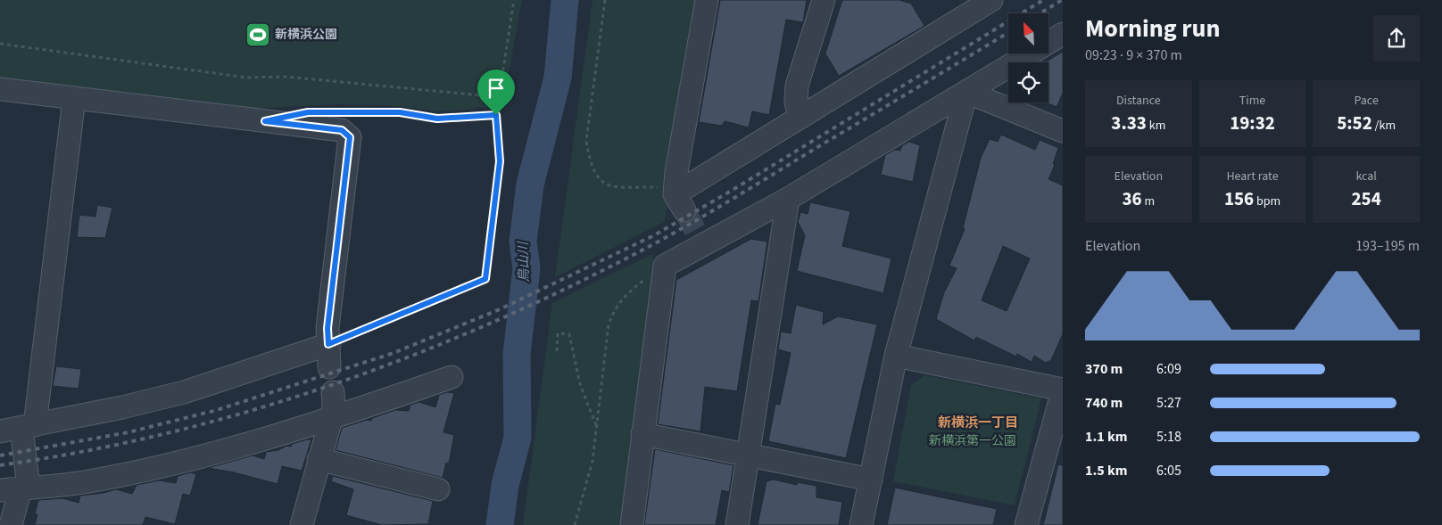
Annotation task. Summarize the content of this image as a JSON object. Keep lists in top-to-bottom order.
{
  "districts": ["新横浜一丁目"],
  "water": ["鳥山川"],
  "parks": ["新横浜第一公園"],
  "places": {
    "sports": ["新横浜公園"]
  },
  "north": "top left",
  "page": {
    "heading": ["Morning run", "09:23 · 9 × 370 m"],
    "stats": [
      ["Distance", "3.33 km"],
      ["Time", "19:32"],
      ["Pace", "5:52 /km"],
      ["Elevation", "36 m"],
      ["Heart rate", "156 bpm"],
      ["kcal", "254"]
    ],
    "chart": ["Elevation", "193–195 m"],
    "list": [
      {
        "name": "370 m",
        "note": "6:09"
      },
      {
        "name": "740 m",
        "note": "5:27"
      },
      {
        "name": "1.1 km",
        "note": "5:18"
      },
      {
        "name": "1.5 km",
        "note": "6:05"
      }
    ]
  }
}
